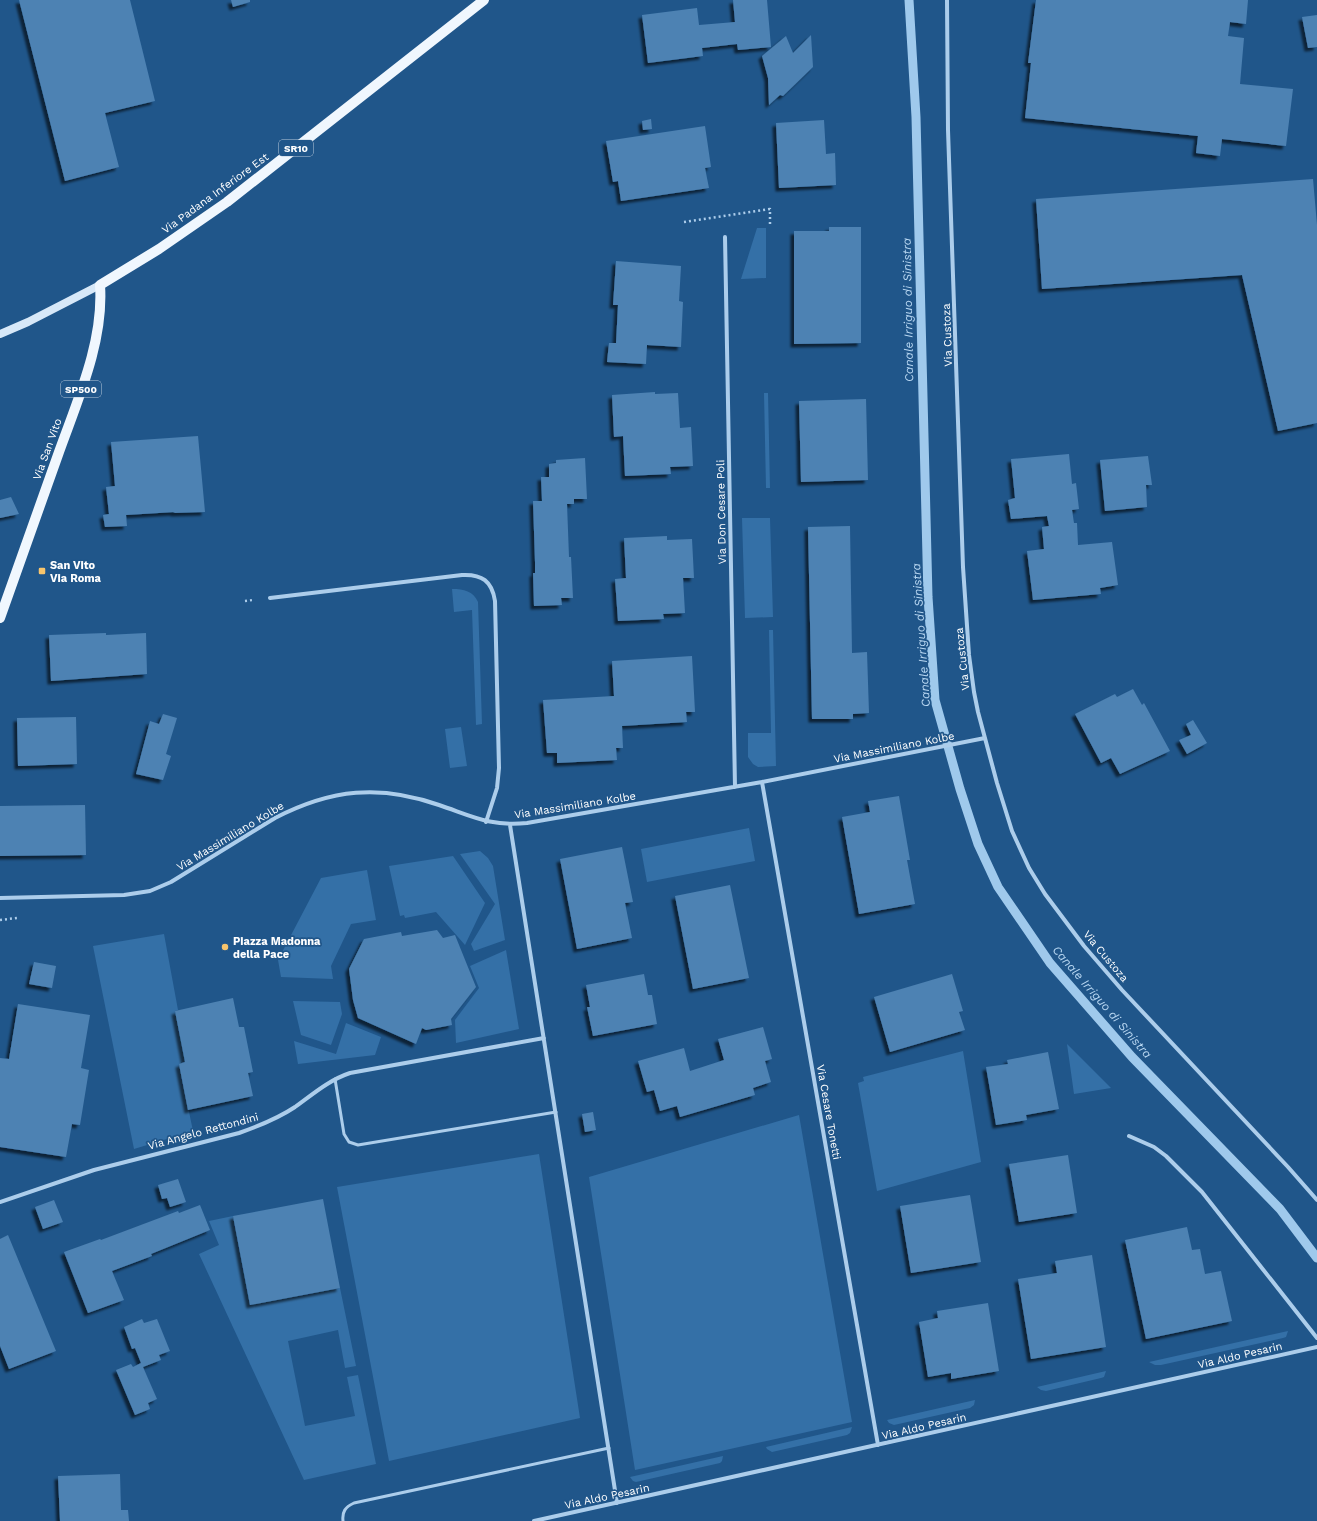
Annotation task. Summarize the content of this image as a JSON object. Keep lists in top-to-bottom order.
{
  "streets": {
    "main road": [
      "SR10",
      "Via Padana Inferiore Est",
      "SP500",
      "Via San Vito"
    ],
    "street": [
      "Via Custoza",
      "Via Don Cesare Poli",
      "Via Massimiliano Kolbe",
      "Via Cesare Tonetti",
      "Via Angelo Rettondini",
      "Via Aldo Pesarin"
    ]
  },
  "crossings": [
    ["Via Padana Inferiore Est", "Via San Vito"],
    ["Via Custoza", "Via Massimiliano Kolbe"],
    ["Via Don Cesare Poli", "Via Massimiliano Kolbe"],
    ["Via Massimiliano Kolbe", "Via Cesare Tonetti"],
    ["Via Cesare Tonetti", "Via Aldo Pesarin"]
  ],
  "water": ["Canale Irriguo di Sinistra"],
  "places": {
    "transit": ["San Vito Via Roma"],
    "other": ["Piazza Madonna della Pace"]
  }
}
